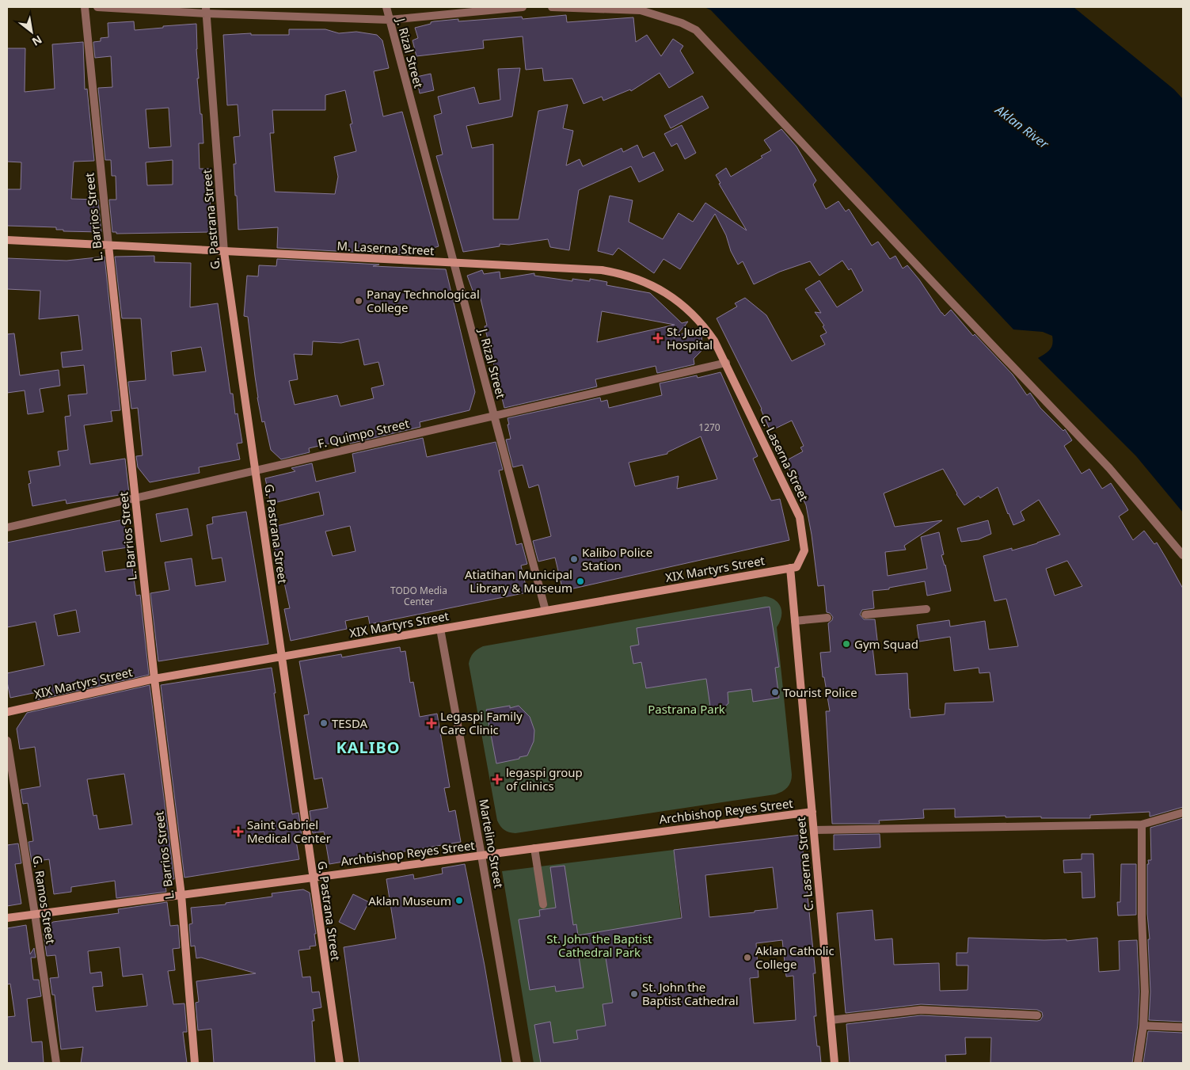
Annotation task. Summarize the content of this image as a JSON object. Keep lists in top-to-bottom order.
{
  "streets": {
    "street": [
      "J. Rizal Street",
      "L. Barrios Street",
      "G. Pastrana Street",
      "M. Laserna Street",
      "F. Quimpo Street",
      "C. Laserna Street",
      "XIX Martyrs Street",
      "Archbishop Reyes Street",
      "Martelino Street",
      "G. Ramos Street"
    ]
  },
  "crossings": [
    ["J. Rizal Street", "M. Laserna Street"],
    ["J. Rizal Street", "F. Quimpo Street"],
    ["J. Rizal Street", "XIX Martyrs Street"],
    ["L. Barrios Street", "M. Laserna Street"],
    ["L. Barrios Street", "F. Quimpo Street"],
    ["L. Barrios Street", "XIX Martyrs Street"],
    ["L. Barrios Street", "Archbishop Reyes Street"],
    ["G. Pastrana Street", "M. Laserna Street"],
    ["G. Pastrana Street", "F. Quimpo Street"],
    ["G. Pastrana Street", "XIX Martyrs Street"],
    ["G. Pastrana Street", "Archbishop Reyes Street"],
    ["M. Laserna Street", "F. Quimpo Street"],
    ["M. Laserna Street", "C. Laserna Street"],
    ["F. Quimpo Street", "C. Laserna Street"],
    ["C. Laserna Street", "XIX Martyrs Street"],
    ["C. Laserna Street", "Archbishop Reyes Street"],
    ["XIX Martyrs Street", "Martelino Street"],
    ["Archbishop Reyes Street", "Martelino Street"],
    ["Archbishop Reyes Street", "G. Ramos Street"]
  ],
  "districts": ["KALIBO"],
  "water": ["Aklan River"],
  "parks": ["Pastrana Park", "St. John the Baptist Cathedral Park"],
  "places": {
    "other": [
      "Panay Technological College",
      "Kalibo Police Station",
      "Atiatihan Municipal Library & Museum",
      "Gym Squad",
      "Tourist Police",
      "TESDA",
      "Aklan Museum",
      "Aklan Catholic College",
      "St. John the Baptist Cathedral"
    ],
    "health": [
      "St. Jude Hospital",
      "Legaspi Family Care Clinic",
      "legaspi group of clinics",
      "Saint Gabriel Medical Center"
    ]
  },
  "house_numbers": ["1270", "TODO Media Center"],
  "north": "bottom right"
}
